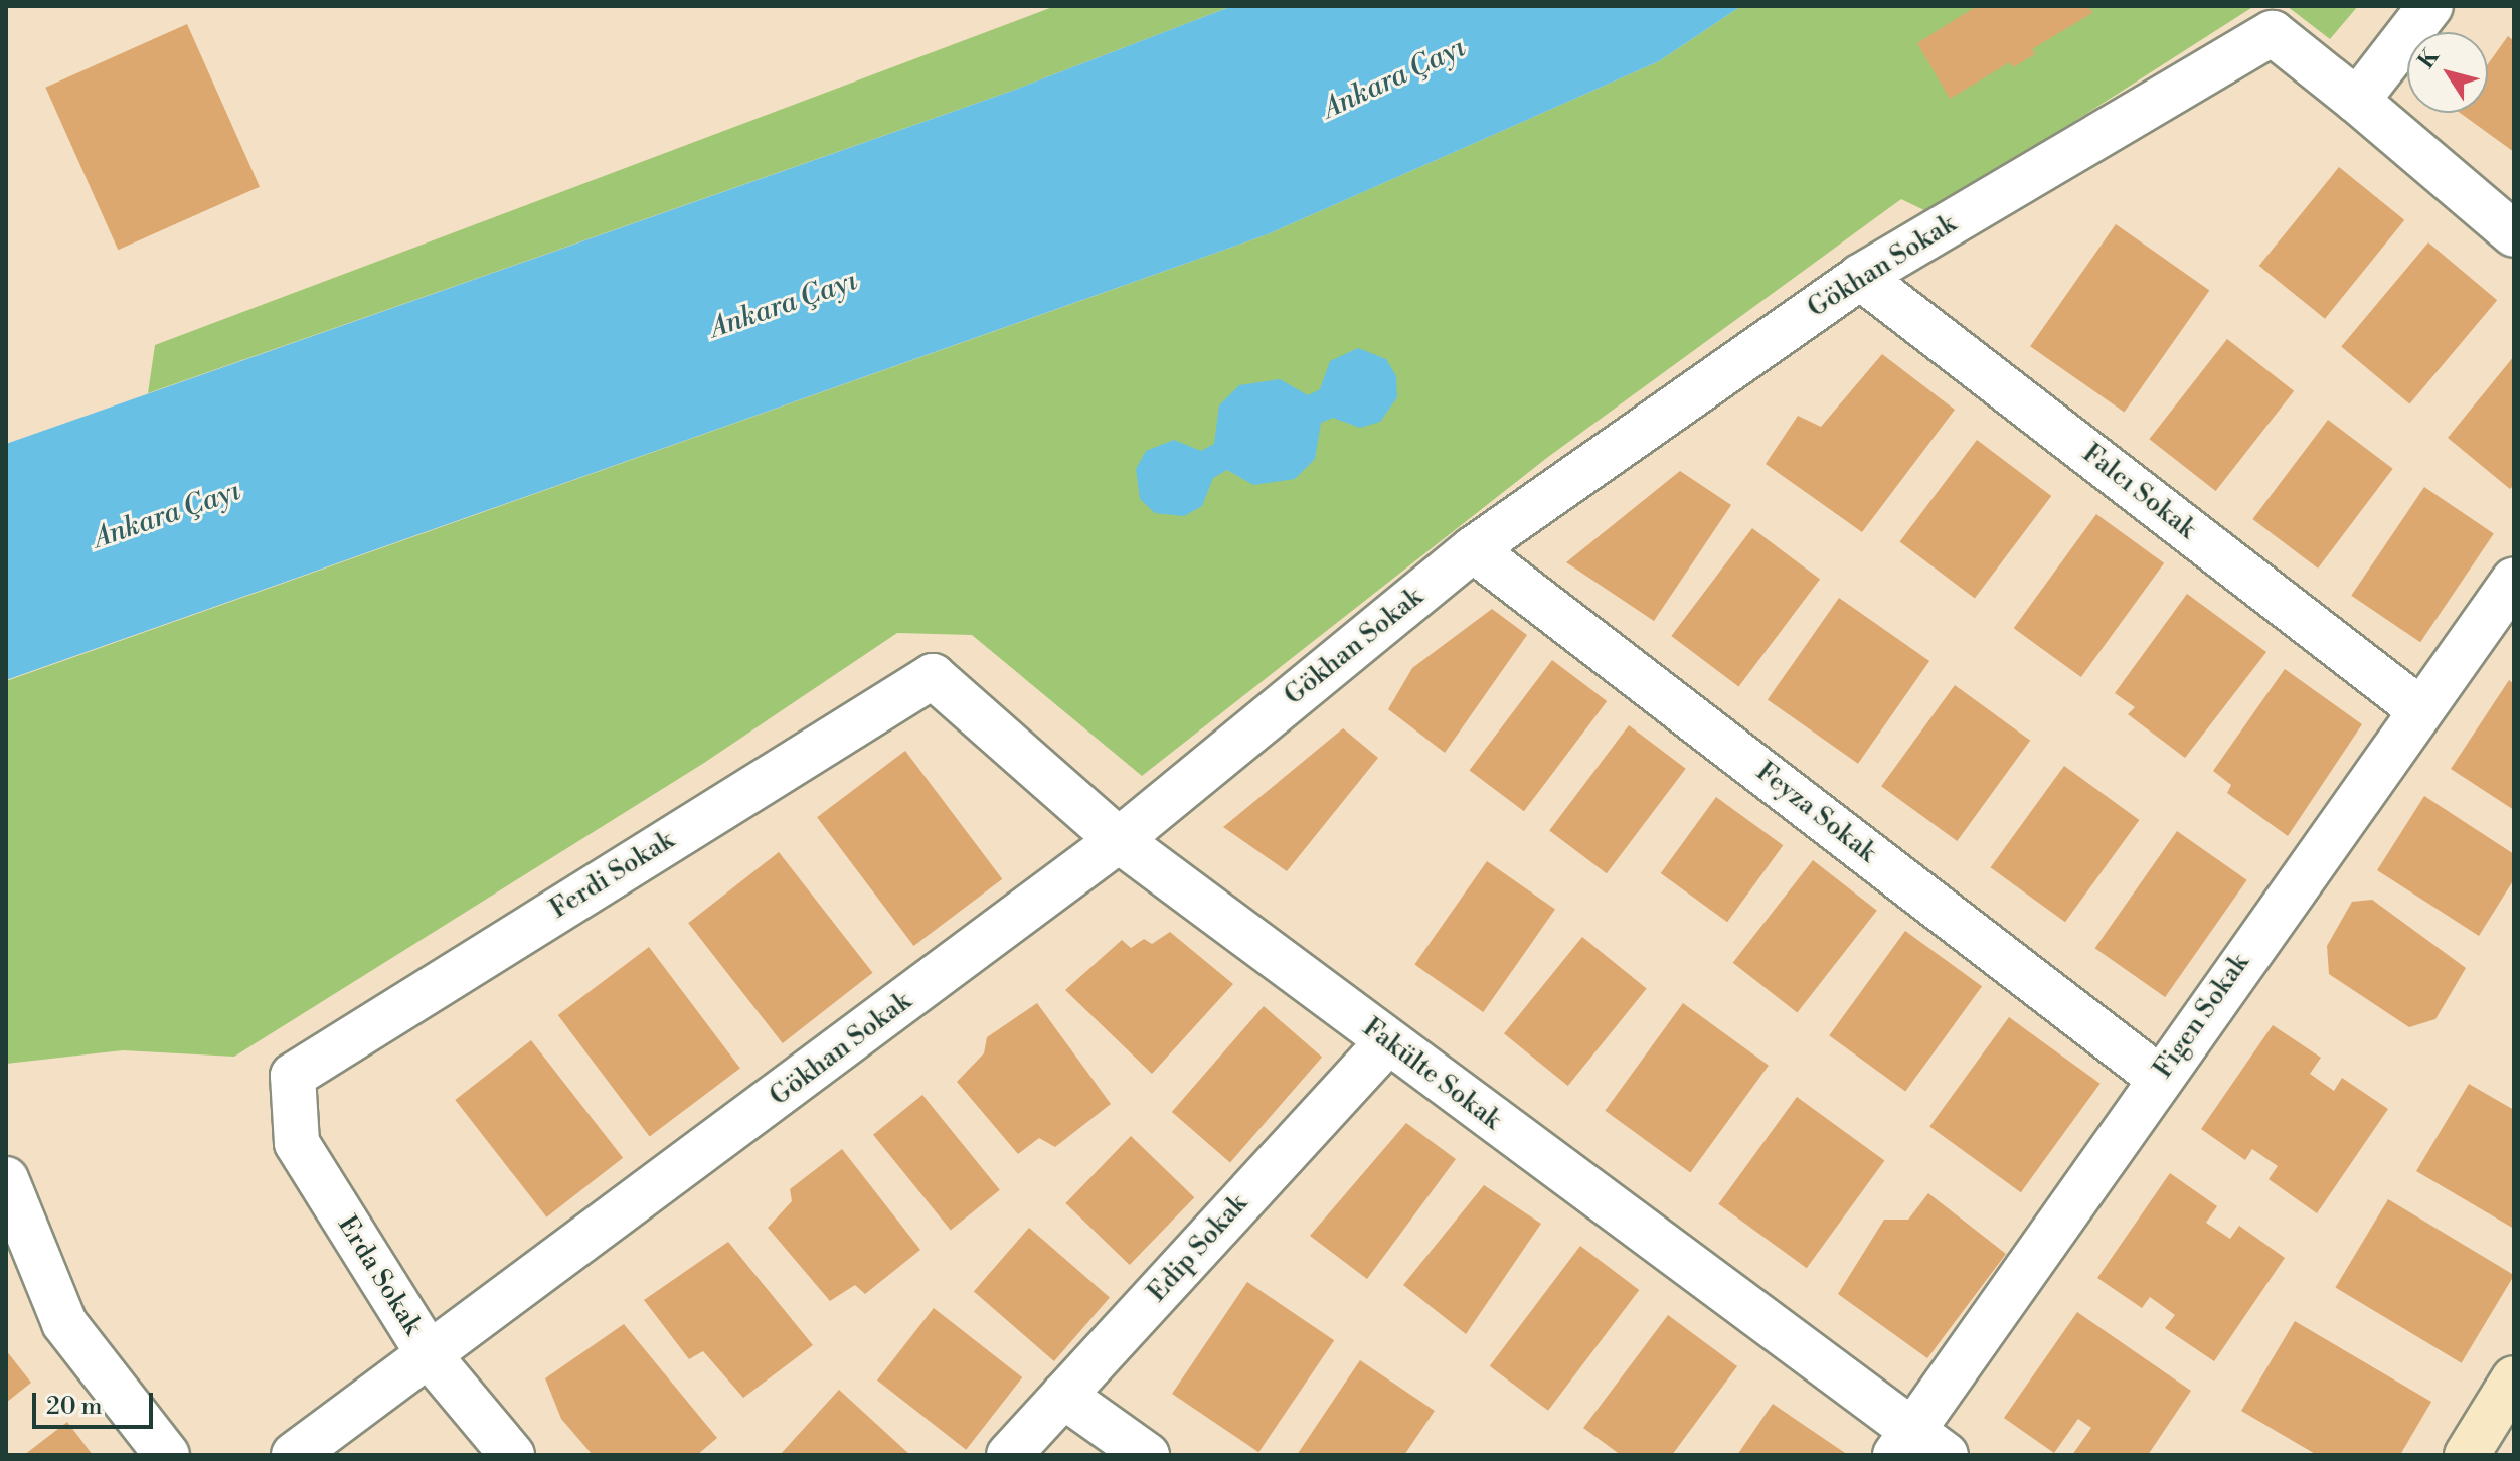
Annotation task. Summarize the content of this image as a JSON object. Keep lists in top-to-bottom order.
{
  "streets": {
    "street": [
      "Gökhan Sokak",
      "Falcı Sokak",
      "Feyza Sokak",
      "Ferdi Sokak",
      "Figen Sokak",
      "Fakülte Sokak",
      "Edip Sokak",
      "Erda Sokak"
    ]
  },
  "crossings": [
    ["Gökhan Sokak", "Falcı Sokak"],
    ["Gökhan Sokak", "Feyza Sokak"],
    ["Gökhan Sokak", "Fakülte Sokak"],
    ["Gökhan Sokak", "Erda Sokak"],
    ["Falcı Sokak", "Figen Sokak"],
    ["Feyza Sokak", "Figen Sokak"],
    ["Ferdi Sokak", "Fakülte Sokak"],
    ["Ferdi Sokak", "Erda Sokak"],
    ["Figen Sokak", "Fakülte Sokak"],
    ["Fakülte Sokak", "Edip Sokak"]
  ],
  "water": ["Ankara Çayı"],
  "scale_bar": "20 m",
  "north": "top left"
}
